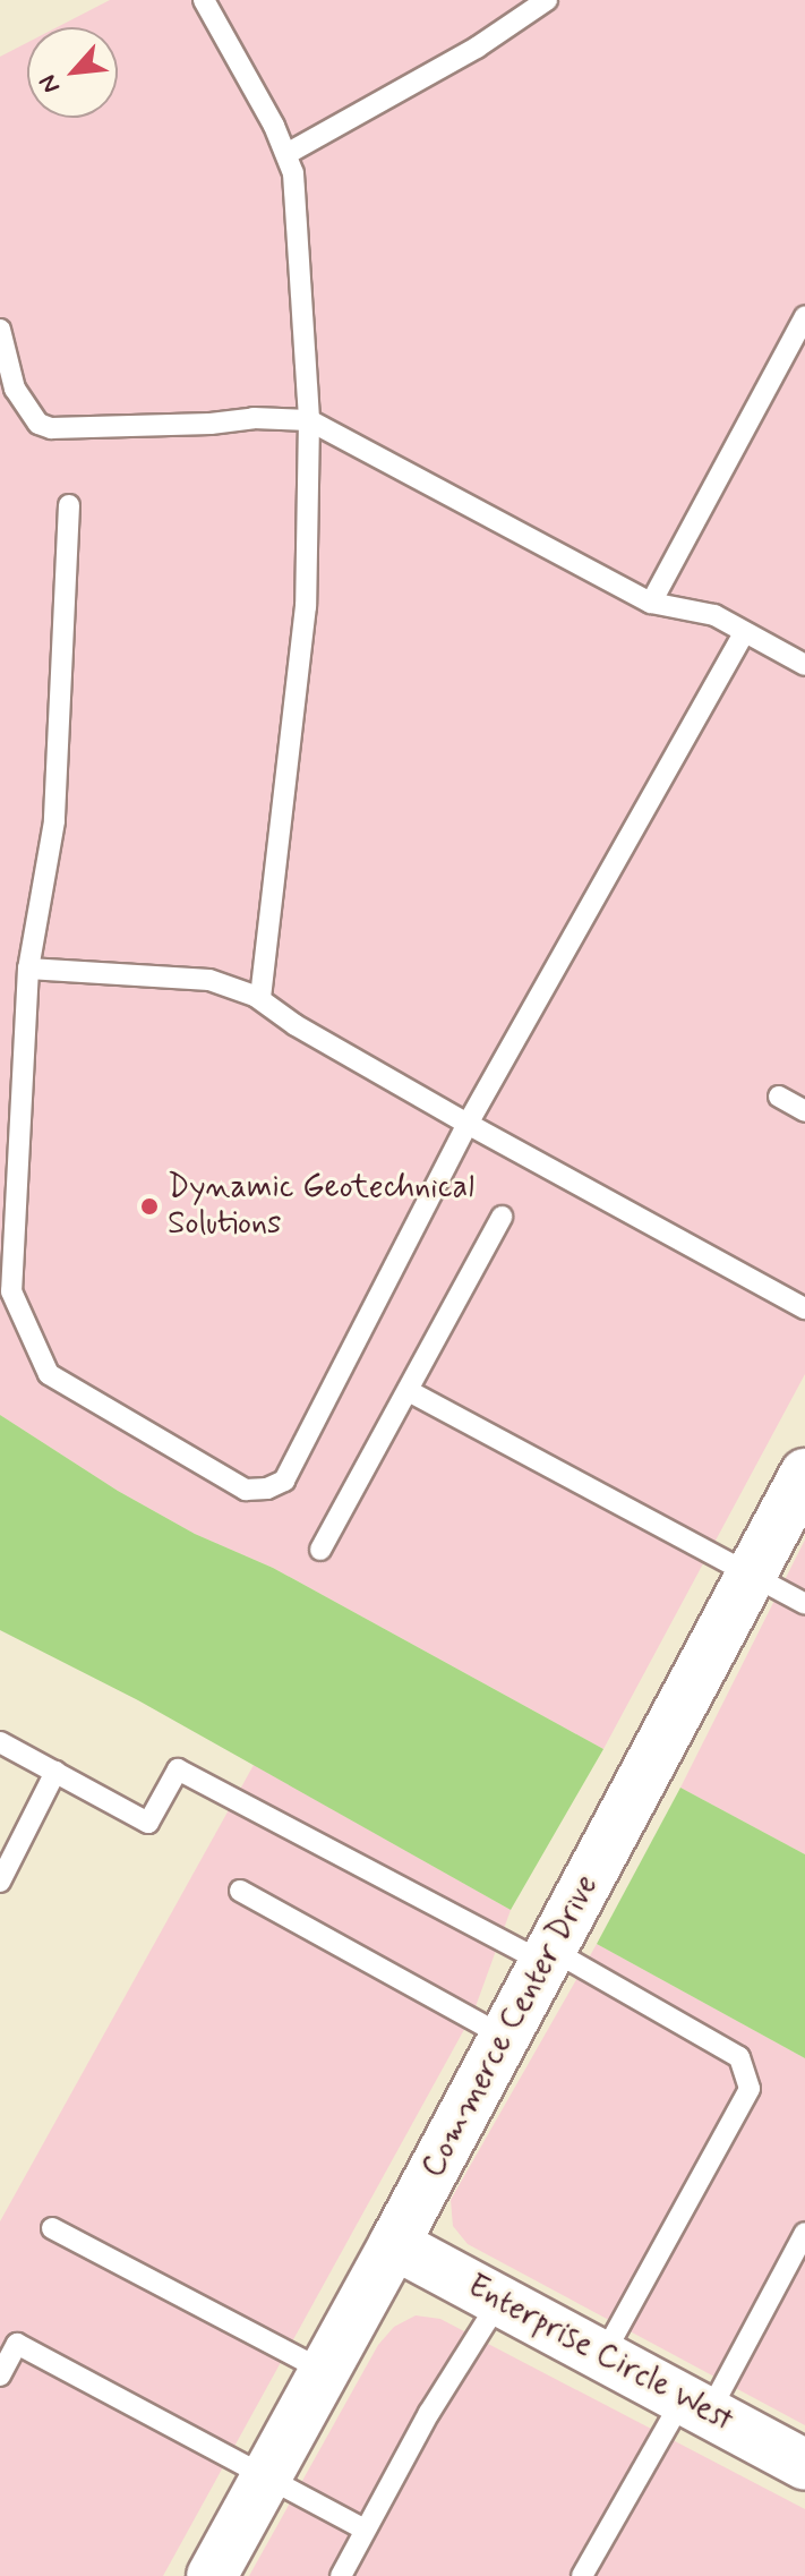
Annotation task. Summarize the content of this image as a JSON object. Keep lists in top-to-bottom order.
{
  "streets": {
    "street": ["Commerce Center Drive", "Enterprise Circle West"]
  },
  "crossings": [
    ["Commerce Center Drive", "Enterprise Circle West"]
  ],
  "places": ["Dynamic Geotechnical Solutions"],
  "north": "bottom left"
}
